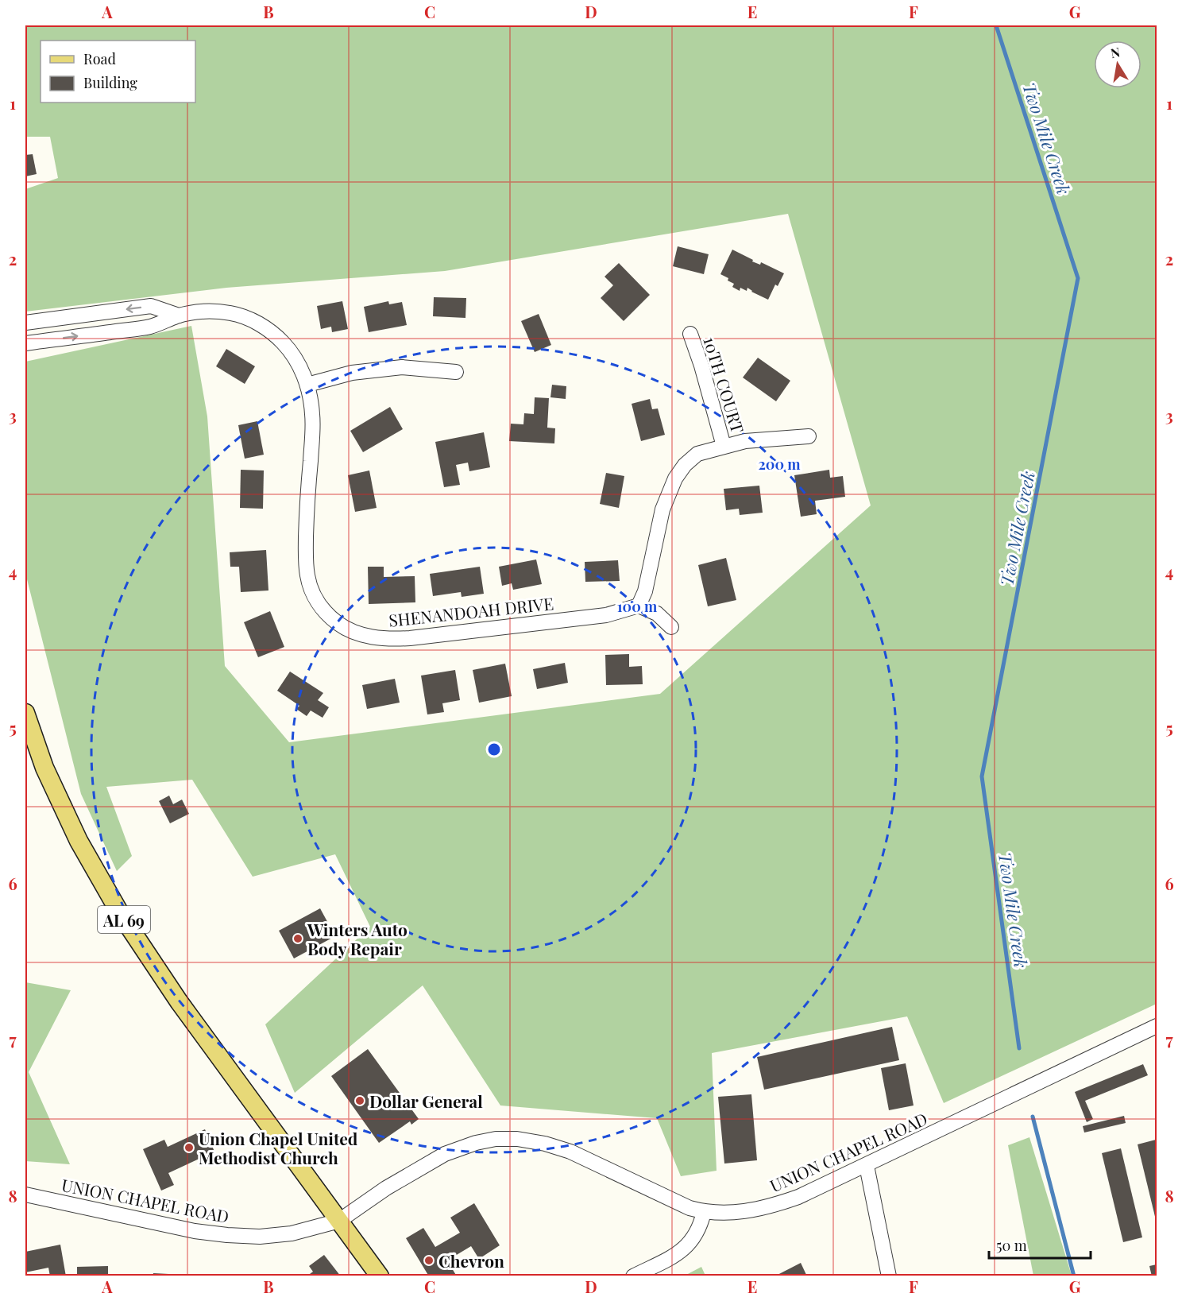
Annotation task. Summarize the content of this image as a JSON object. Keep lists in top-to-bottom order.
{
  "streets": {
    "main road": ["AL 69"],
    "street": ["10TH COURT", "SHENANDOAH DRIVE", "UNION CHAPEL ROAD"]
  },
  "crossings": [
    ["AL 69", "UNION CHAPEL ROAD"]
  ],
  "water": ["Two Mile Creek"],
  "places": [
    "Winters Auto Body Repair",
    "Dollar General",
    "Union Chapel United Methodist Church",
    "Chevron"
  ],
  "legend": ["Road", "Building"],
  "scale_bar": "50 m",
  "north": "top",
  "grid": {
    "columns": [
      "A",
      "B",
      "C",
      "D",
      "E",
      "F",
      "G"
    ],
    "rows": [
      "1",
      "2",
      "3",
      "4",
      "5",
      "6",
      "7",
      "8"
    ]
  },
  "rings": ["200 m", "100 m"]
}
